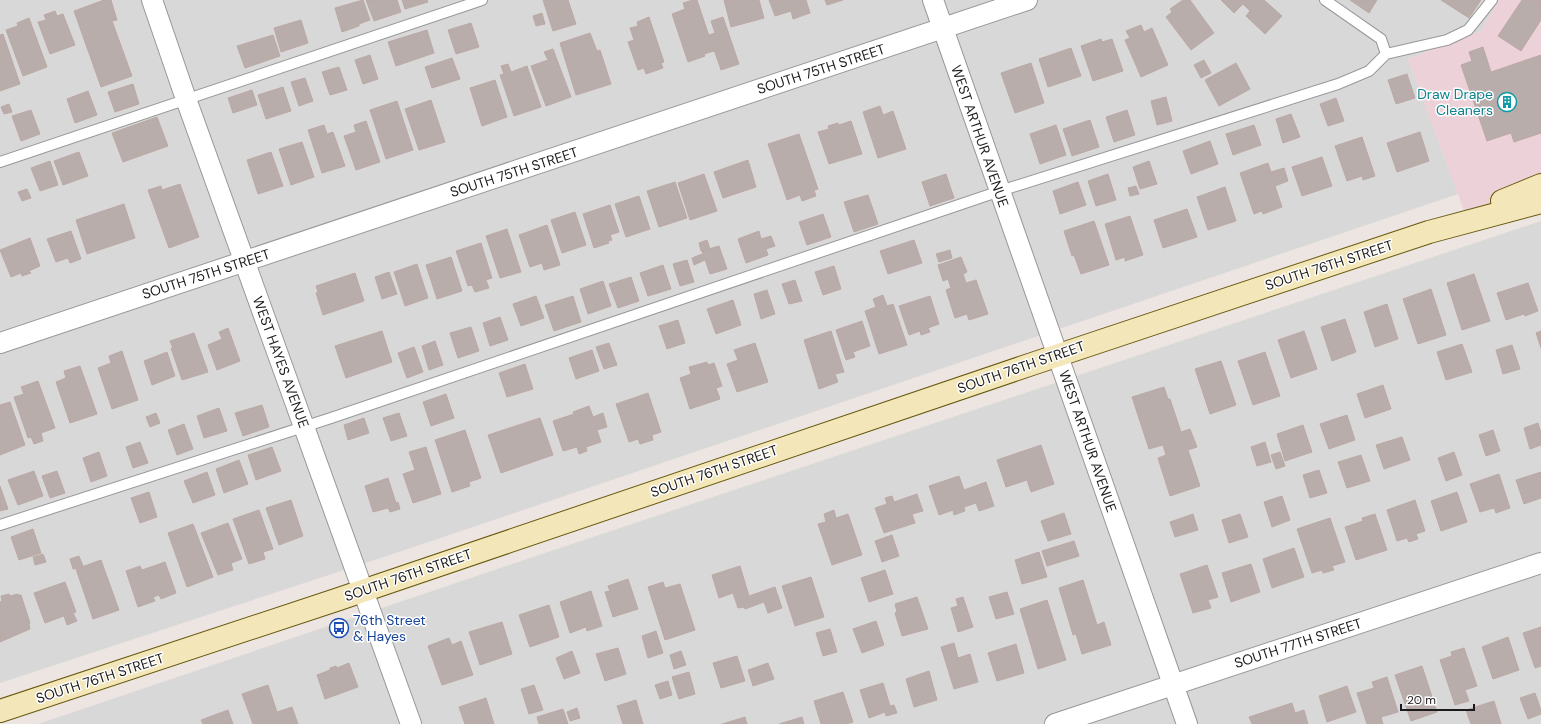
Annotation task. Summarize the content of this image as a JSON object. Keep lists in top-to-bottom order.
{
  "streets": {
    "main road": ["SOUTH 76TH STREET"],
    "street": [
      "SOUTH 75TH STREET",
      "WEST ARTHUR AVENUE",
      "WEST HAYES AVENUE",
      "SOUTH 77TH STREET"
    ]
  },
  "crossings": [
    ["SOUTH 75TH STREET", "WEST ARTHUR AVENUE"],
    ["SOUTH 75TH STREET", "WEST HAYES AVENUE"],
    ["WEST ARTHUR AVENUE", "SOUTH 76TH STREET"],
    ["WEST ARTHUR AVENUE", "SOUTH 77TH STREET"],
    ["SOUTH 76TH STREET", "WEST HAYES AVENUE"]
  ],
  "places": {
    "building": ["Draw Drape Cleaners"],
    "bus stop": ["76th Street & Hayes"]
  },
  "scale_bar": "20 m"
}
